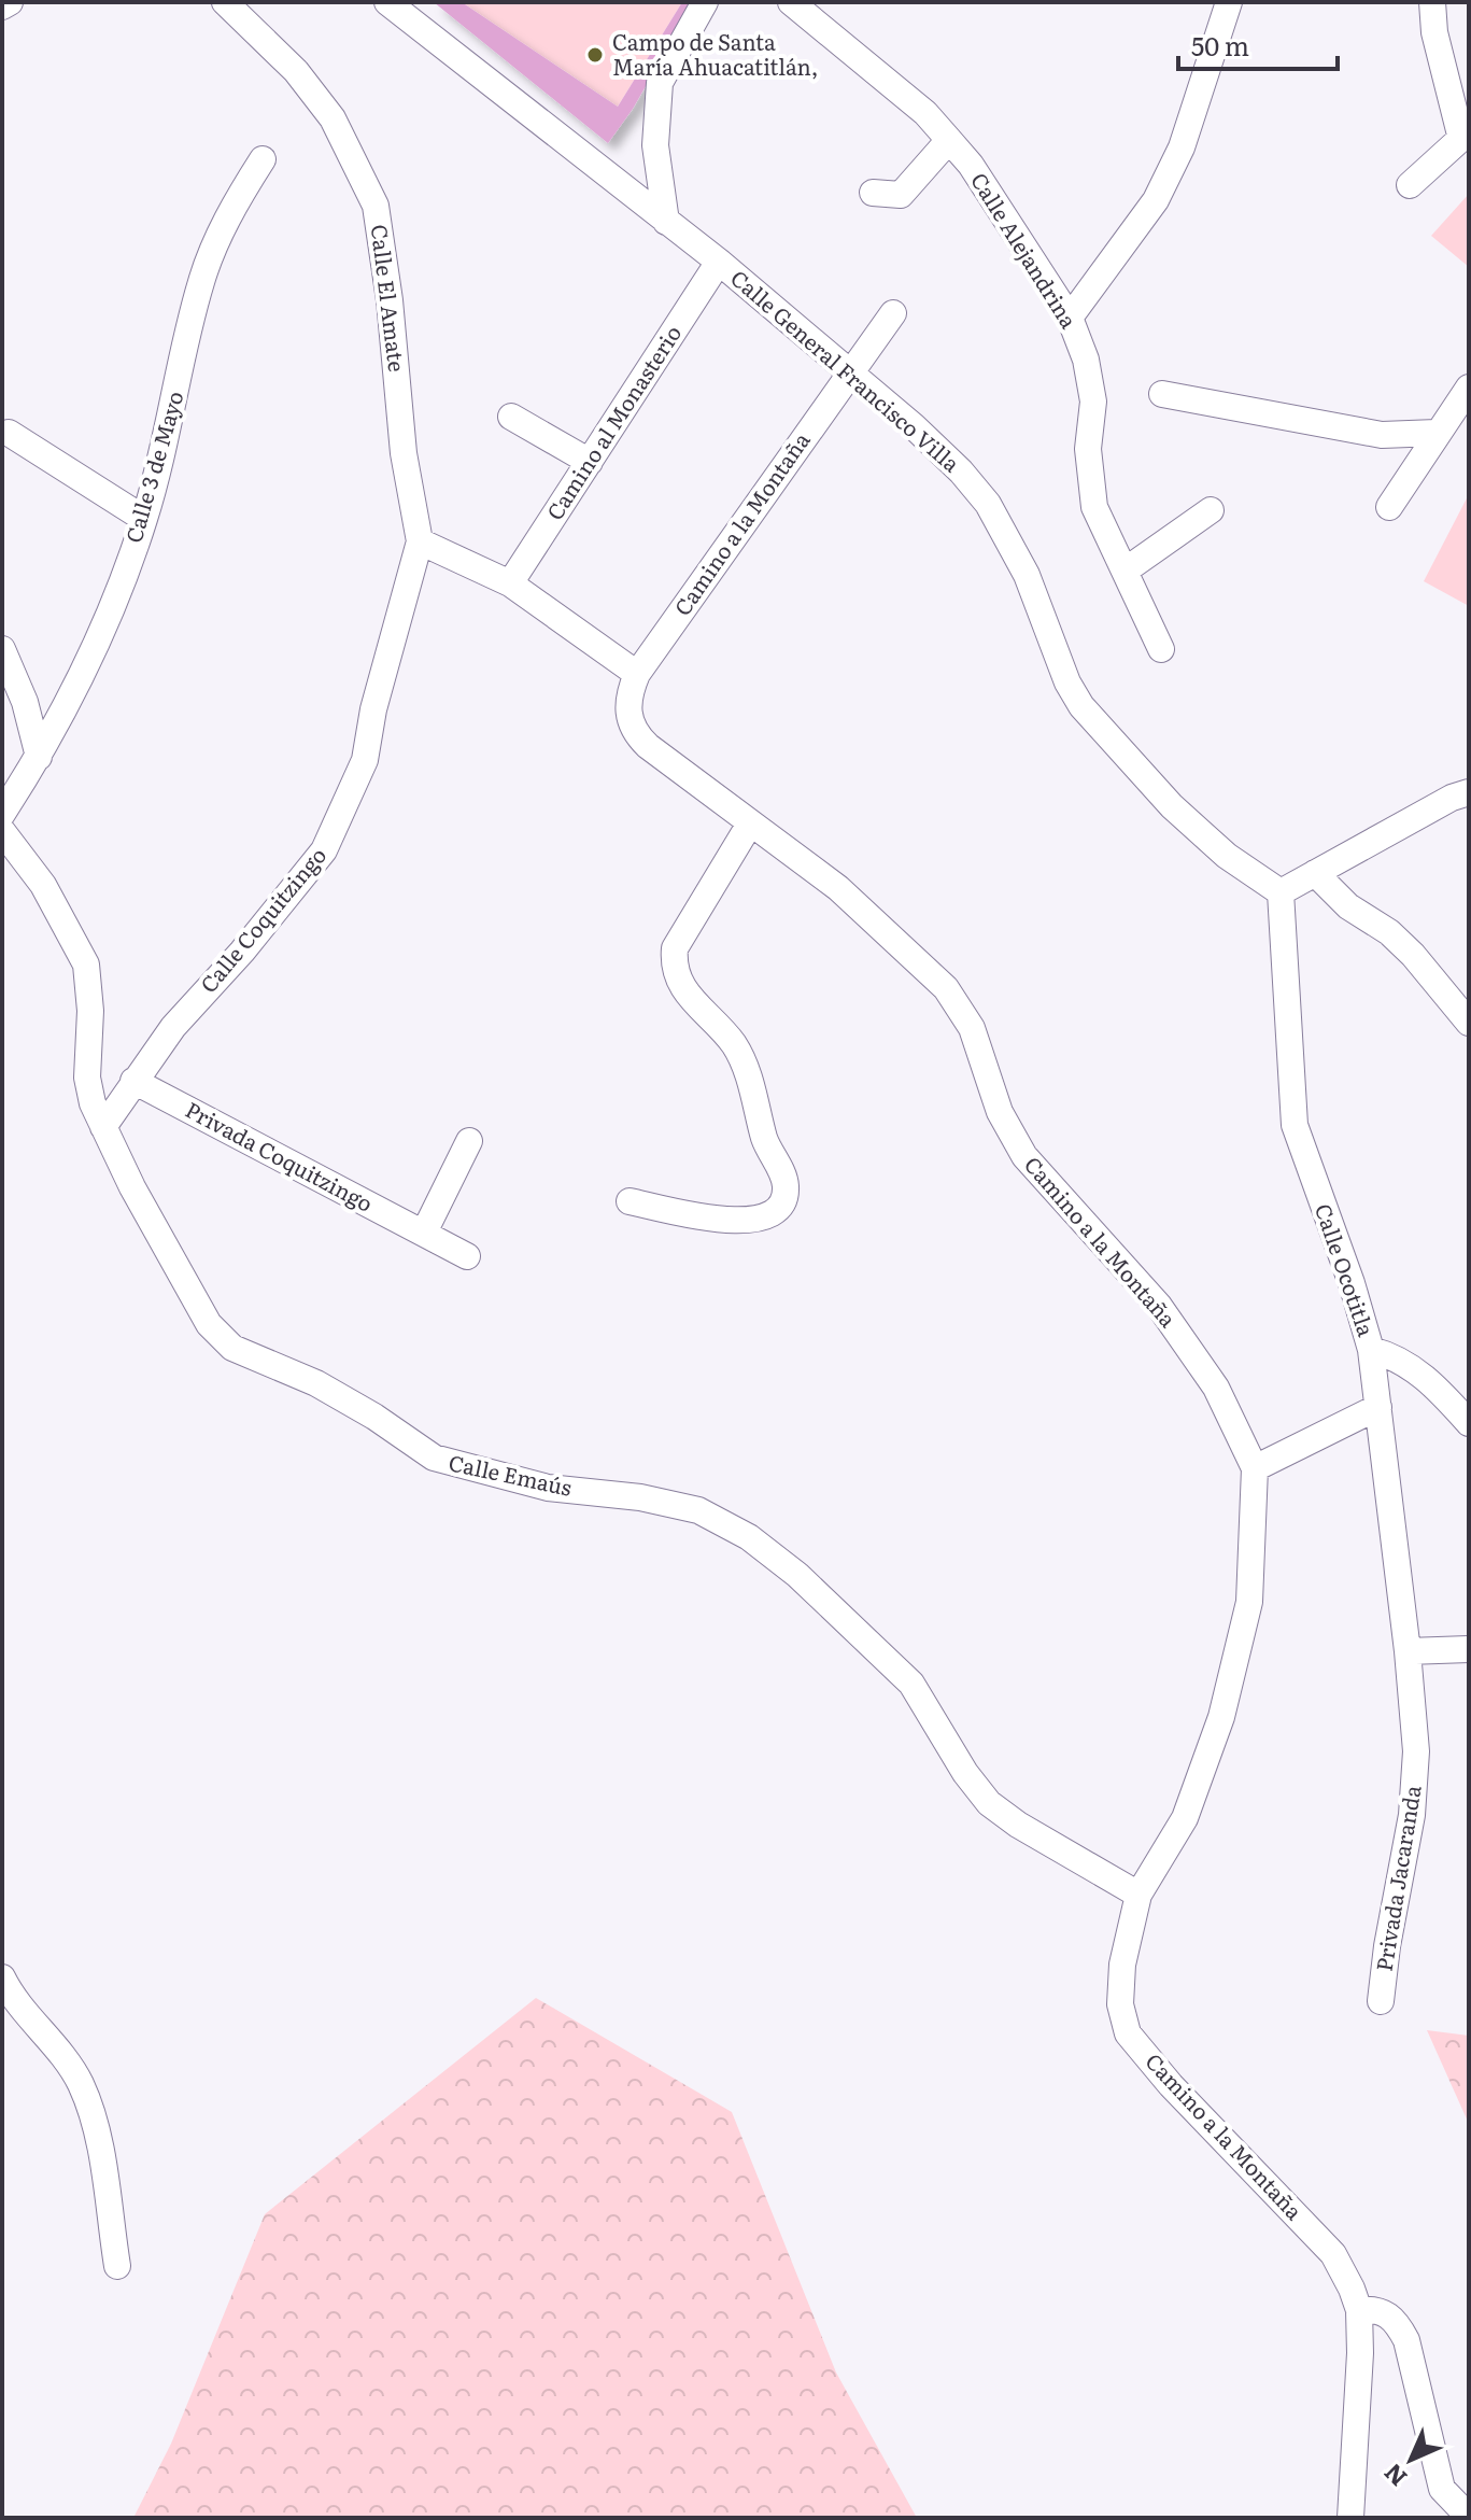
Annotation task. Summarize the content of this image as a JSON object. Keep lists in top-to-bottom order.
{
  "streets": {
    "street": [
      "Calle Alejandrina",
      "Calle El Amate",
      "Calle General Francisco Villa",
      "Camino al Monasterio",
      "Calle 3 de Mayo",
      "Camino a la Montaña",
      "Calle Coquitzingo",
      "Privada Coquitzingo",
      "Calle Ocotitla",
      "Calle Emaús",
      "Privada Jacaranda"
    ]
  },
  "crossings": [
    ["Calle El Amate", "Calle Coquitzingo"],
    ["Calle General Francisco Villa", "Camino al Monasterio"],
    ["Calle General Francisco Villa", "Camino a la Montaña"],
    ["Calle General Francisco Villa", "Calle Ocotitla"],
    ["Camino a la Montaña", "Calle Emaús"],
    ["Calle Coquitzingo", "Privada Coquitzingo"],
    ["Calle Coquitzingo", "Calle Emaús"],
    ["Calle Ocotitla", "Privada Jacaranda"]
  ],
  "places": ["Campo de Santa María Ahuacatitlán,"],
  "scale_bar": "50 m",
  "north": "bottom left"
}
